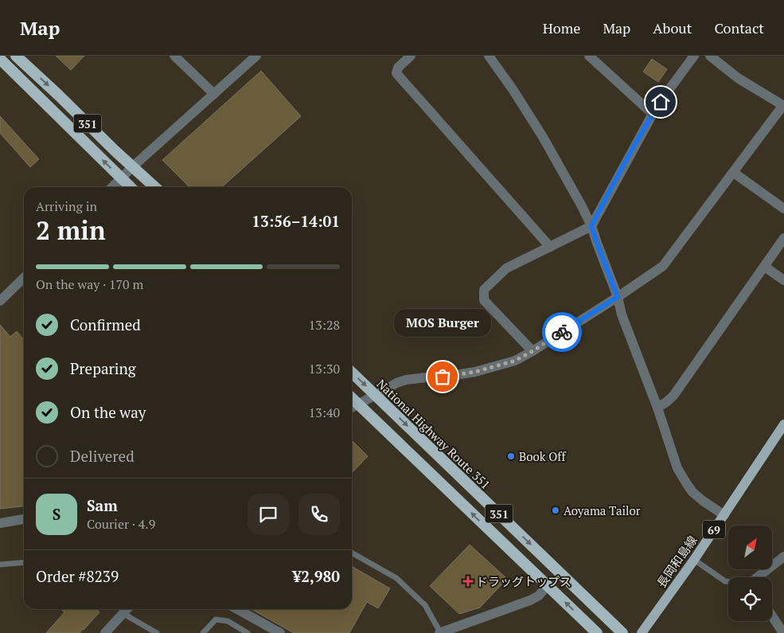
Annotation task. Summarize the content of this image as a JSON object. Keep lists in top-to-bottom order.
{
  "streets": {
    "highway": ["351", "National Highway Route 351"],
    "main road": ["69", "長岡和島線"]
  },
  "places": {
    "other": ["MOS Burger", "Book Off", "Aoyama Tailor"],
    "health": ["ドラッグトップス"]
  },
  "north": "top right",
  "page": {
    "header": "Map",
    "nav": [
      "Home",
      "Map",
      "About",
      "Contact"
    ],
    "heading": ["2 min", "Arriving in", "13:56–14:01"],
    "panel": [
      "Sam",
      "Courier · 4.9",
      "Order #8239",
      "¥2,980"
    ],
    "bar": "On the way · 170 m",
    "list": [
      ["Confirmed", "13:28"],
      ["Preparing", "13:30"],
      ["On the way", "13:40"],
      "Delivered"
    ],
    "bubble": "MOS Burger",
    "round": "S"
  }
}
